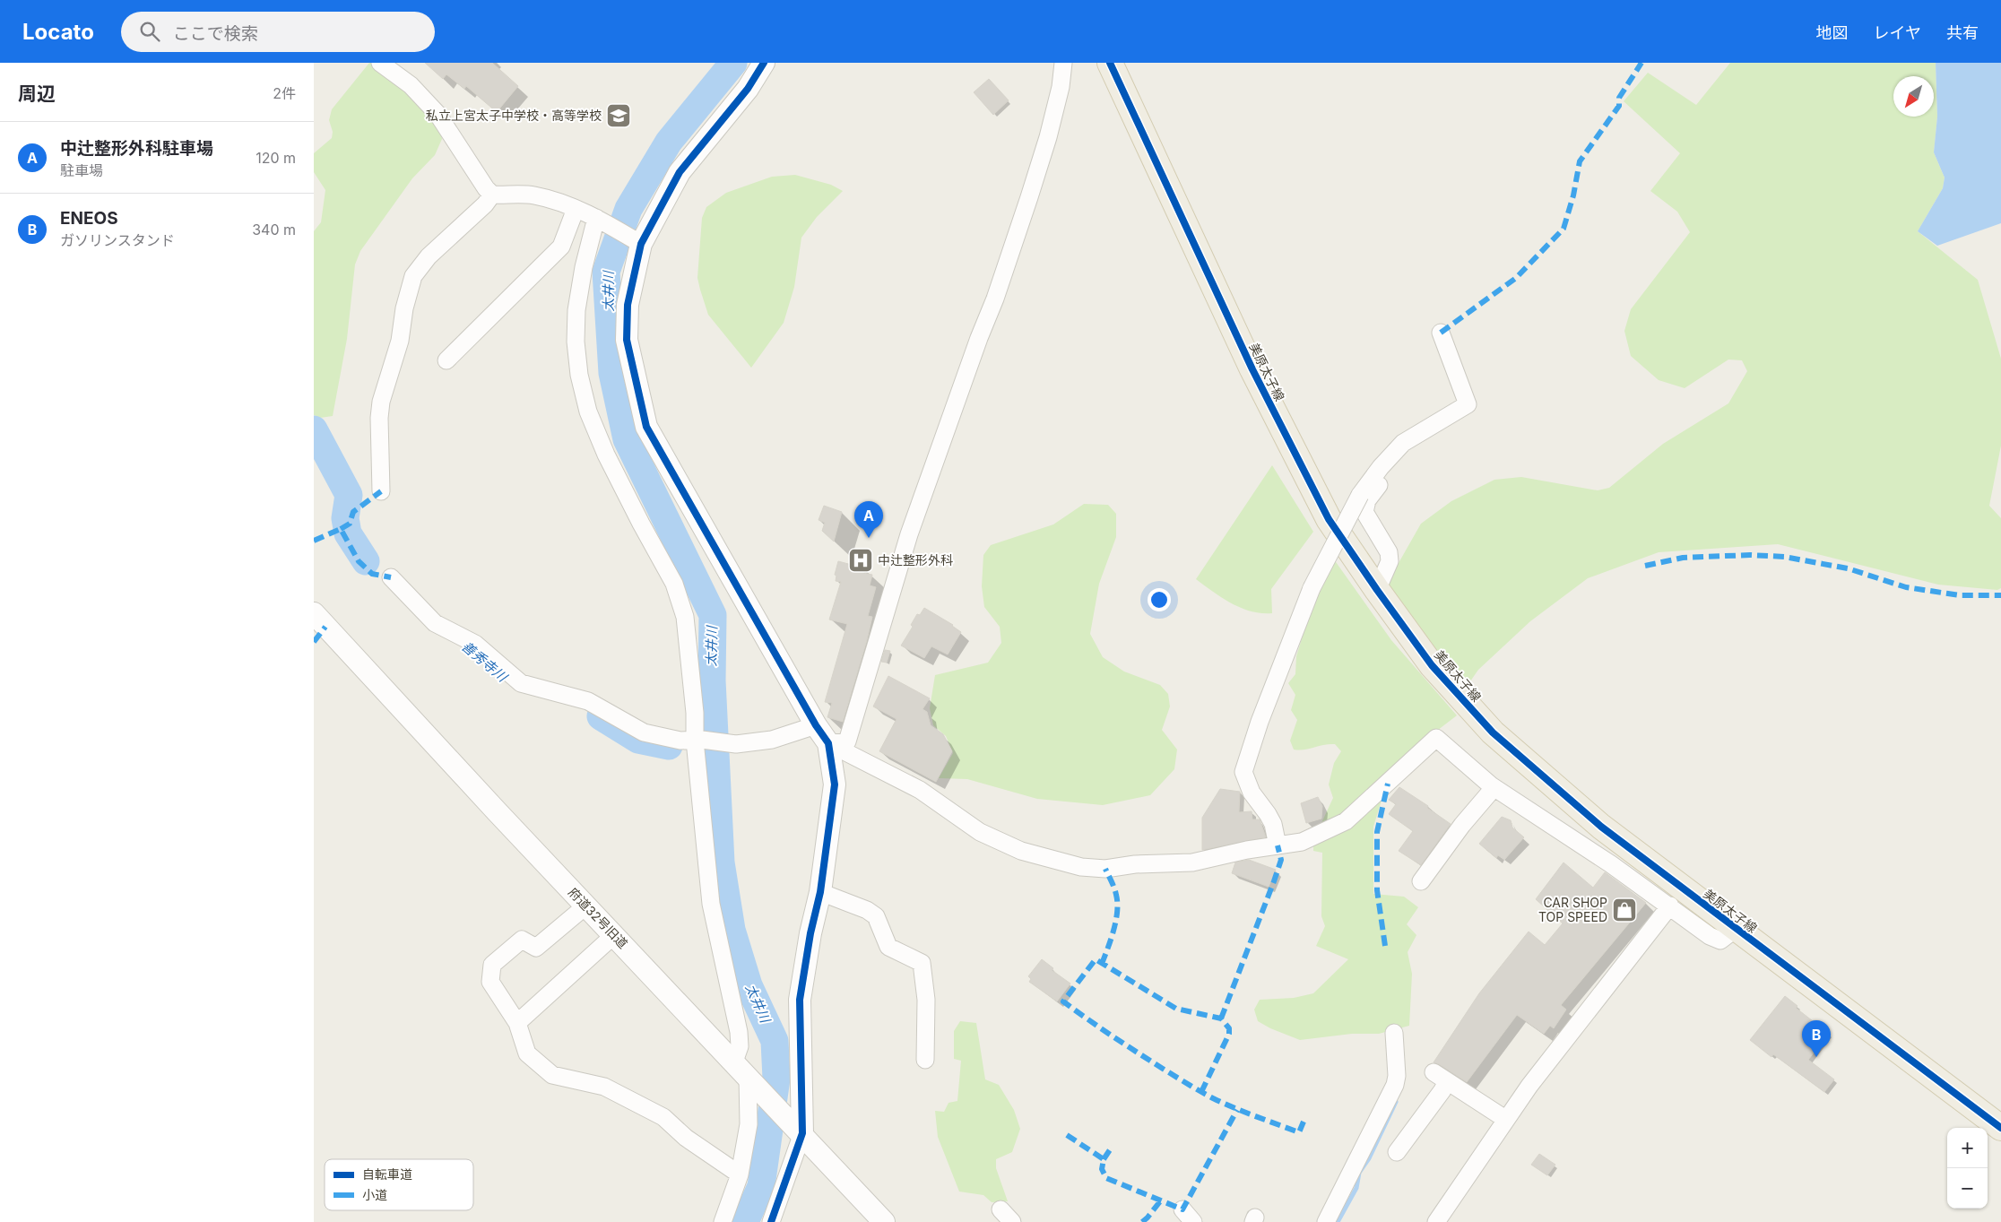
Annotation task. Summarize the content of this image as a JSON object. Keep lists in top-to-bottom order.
{
  "streets": {
    "main road": ["美原太子線"],
    "street": ["府道32号旧道"]
  },
  "water": ["太井川", "善秀寺川"],
  "places": {
    "school or university": ["私立上宮太子中学校・高等学校"],
    "hospital": ["中辻整形外科"],
    "shop": ["CAR SHOP TOP SPEED"]
  },
  "legend": ["自転車道", "小道"],
  "north": "bottom left",
  "page": {
    "header": "Locato",
    "search": "ここで検索",
    "nav": ["地図", "レイヤ", "共有"],
    "heading": ["周辺", "2件"],
    "list": [
      {
        "mark": "A",
        "name": "中辻整形外科駐車場",
        "note": "駐車場",
        "value": "120 m"
      },
      {
        "mark": "B",
        "name": "ENEOS",
        "note": "ガソリンスタンド",
        "value": "340 m"
      }
    ],
    "pins": ["A", "B"],
    "map_buttons": ["+", "−"]
  }
}
